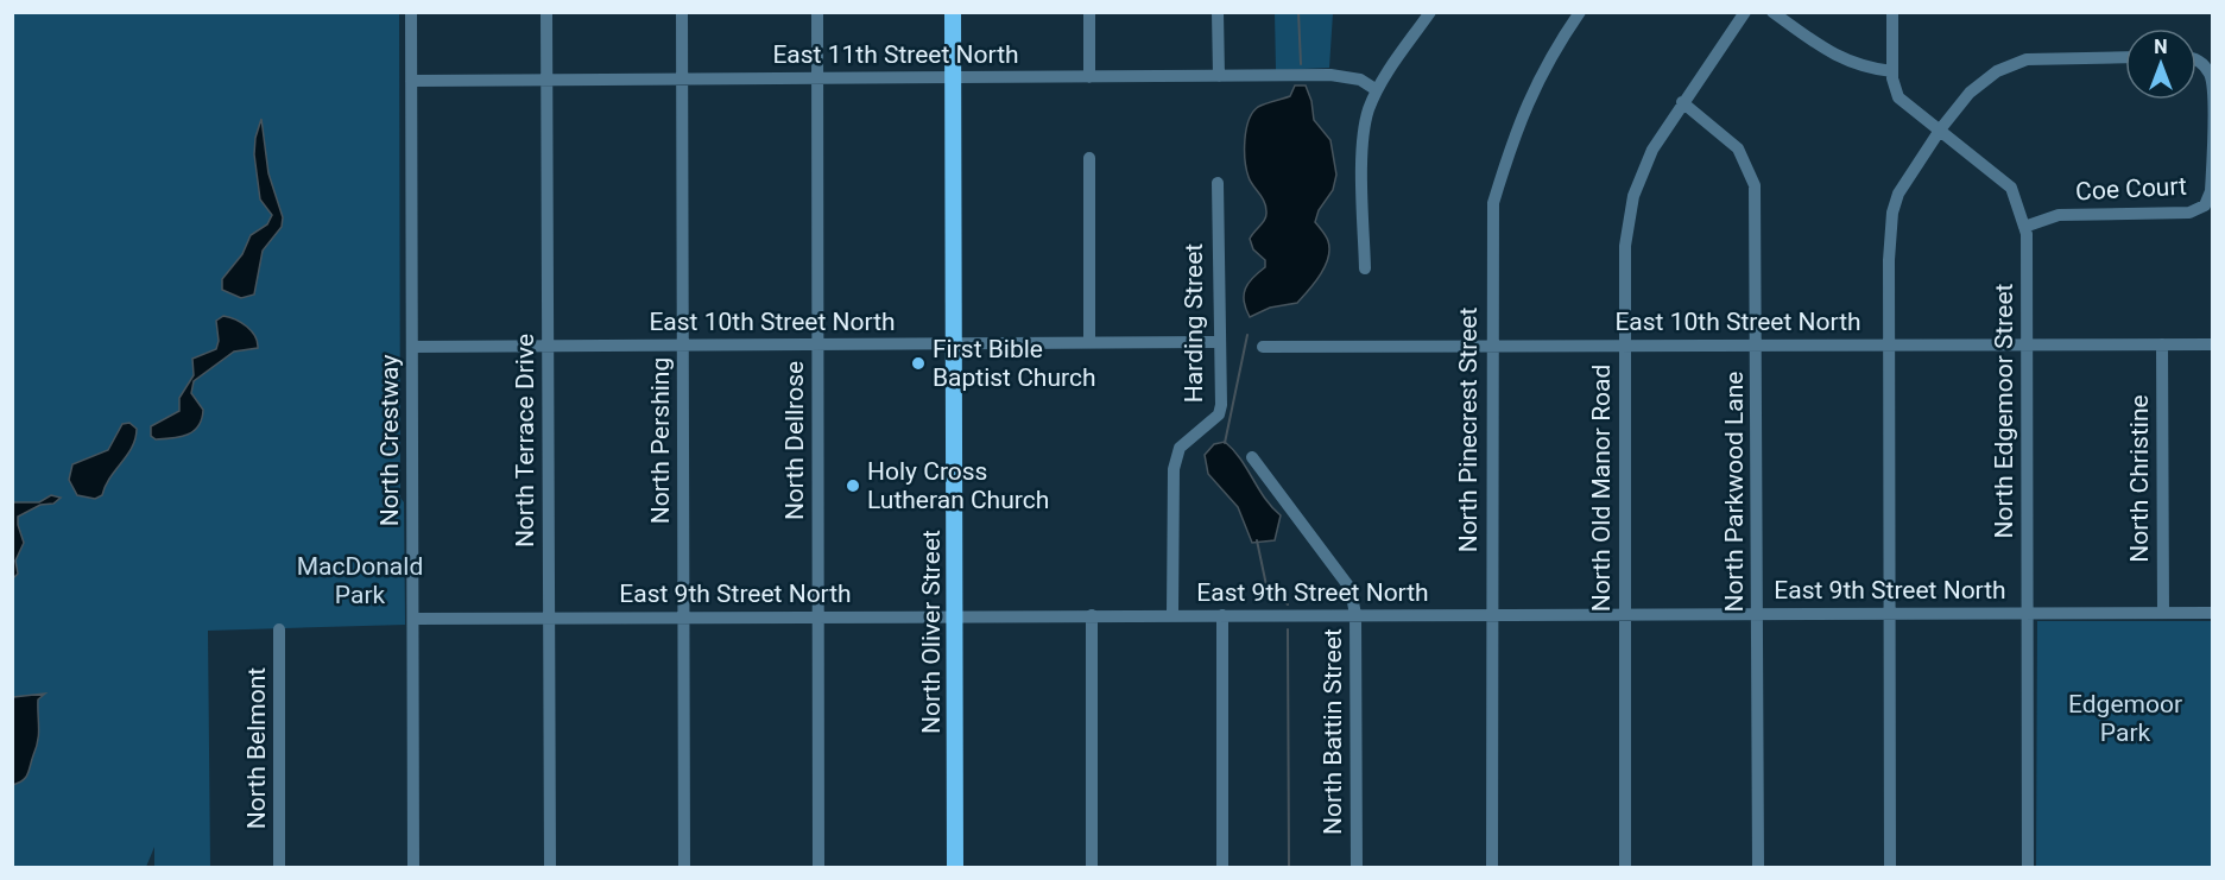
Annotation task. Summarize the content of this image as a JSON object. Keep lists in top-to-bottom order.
{
  "streets": {
    "main road": ["North Oliver Street"],
    "street": [
      "East 11th Street North",
      "Coe Court",
      "East 10th Street North",
      "Harding Street",
      "North Edgemoor Street",
      "North Pinecrest Street",
      "North Crestway",
      "North Terrace Drive",
      "North Pershing",
      "North Dellrose",
      "North Christine",
      "North Old Manor Road",
      "North Parkwood Lane",
      "East 9th Street North",
      "North Battin Street",
      "North Belmont"
    ]
  },
  "crossings": [
    ["East 11th Street North", "North Crestway"],
    ["East 11th Street North", "North Terrace Drive"],
    ["East 11th Street North", "North Pershing"],
    ["East 11th Street North", "North Dellrose"],
    ["East 11th Street North", "North Oliver Street"],
    ["Coe Court", "North Edgemoor Street"],
    ["East 10th Street North", "Harding Street"],
    ["East 10th Street North", "North Edgemoor Street"],
    ["East 10th Street North", "North Pinecrest Street"],
    ["East 10th Street North", "North Crestway"],
    ["East 10th Street North", "North Terrace Drive"],
    ["East 10th Street North", "North Pershing"],
    ["East 10th Street North", "North Dellrose"],
    ["East 10th Street North", "North Christine"],
    ["East 10th Street North", "North Old Manor Road"],
    ["East 10th Street North", "North Parkwood Lane"],
    ["East 10th Street North", "North Oliver Street"],
    ["Harding Street", "East 9th Street North"],
    ["North Edgemoor Street", "East 9th Street North"],
    ["North Pinecrest Street", "East 9th Street North"],
    ["North Crestway", "East 9th Street North"],
    ["North Terrace Drive", "East 9th Street North"],
    ["North Pershing", "East 9th Street North"],
    ["North Dellrose", "East 9th Street North"],
    ["North Christine", "East 9th Street North"],
    ["North Old Manor Road", "North Parkwood Lane"],
    ["North Old Manor Road", "East 9th Street North"],
    ["North Parkwood Lane", "East 9th Street North"],
    ["East 9th Street North", "North Oliver Street"],
    ["East 9th Street North", "North Battin Street"]
  ],
  "parks": ["MacDonald Park", "Edgemoor Park"],
  "places": ["First Bible Baptist Church", "Holy Cross Lutheran Church"],
  "north": "top"
}
